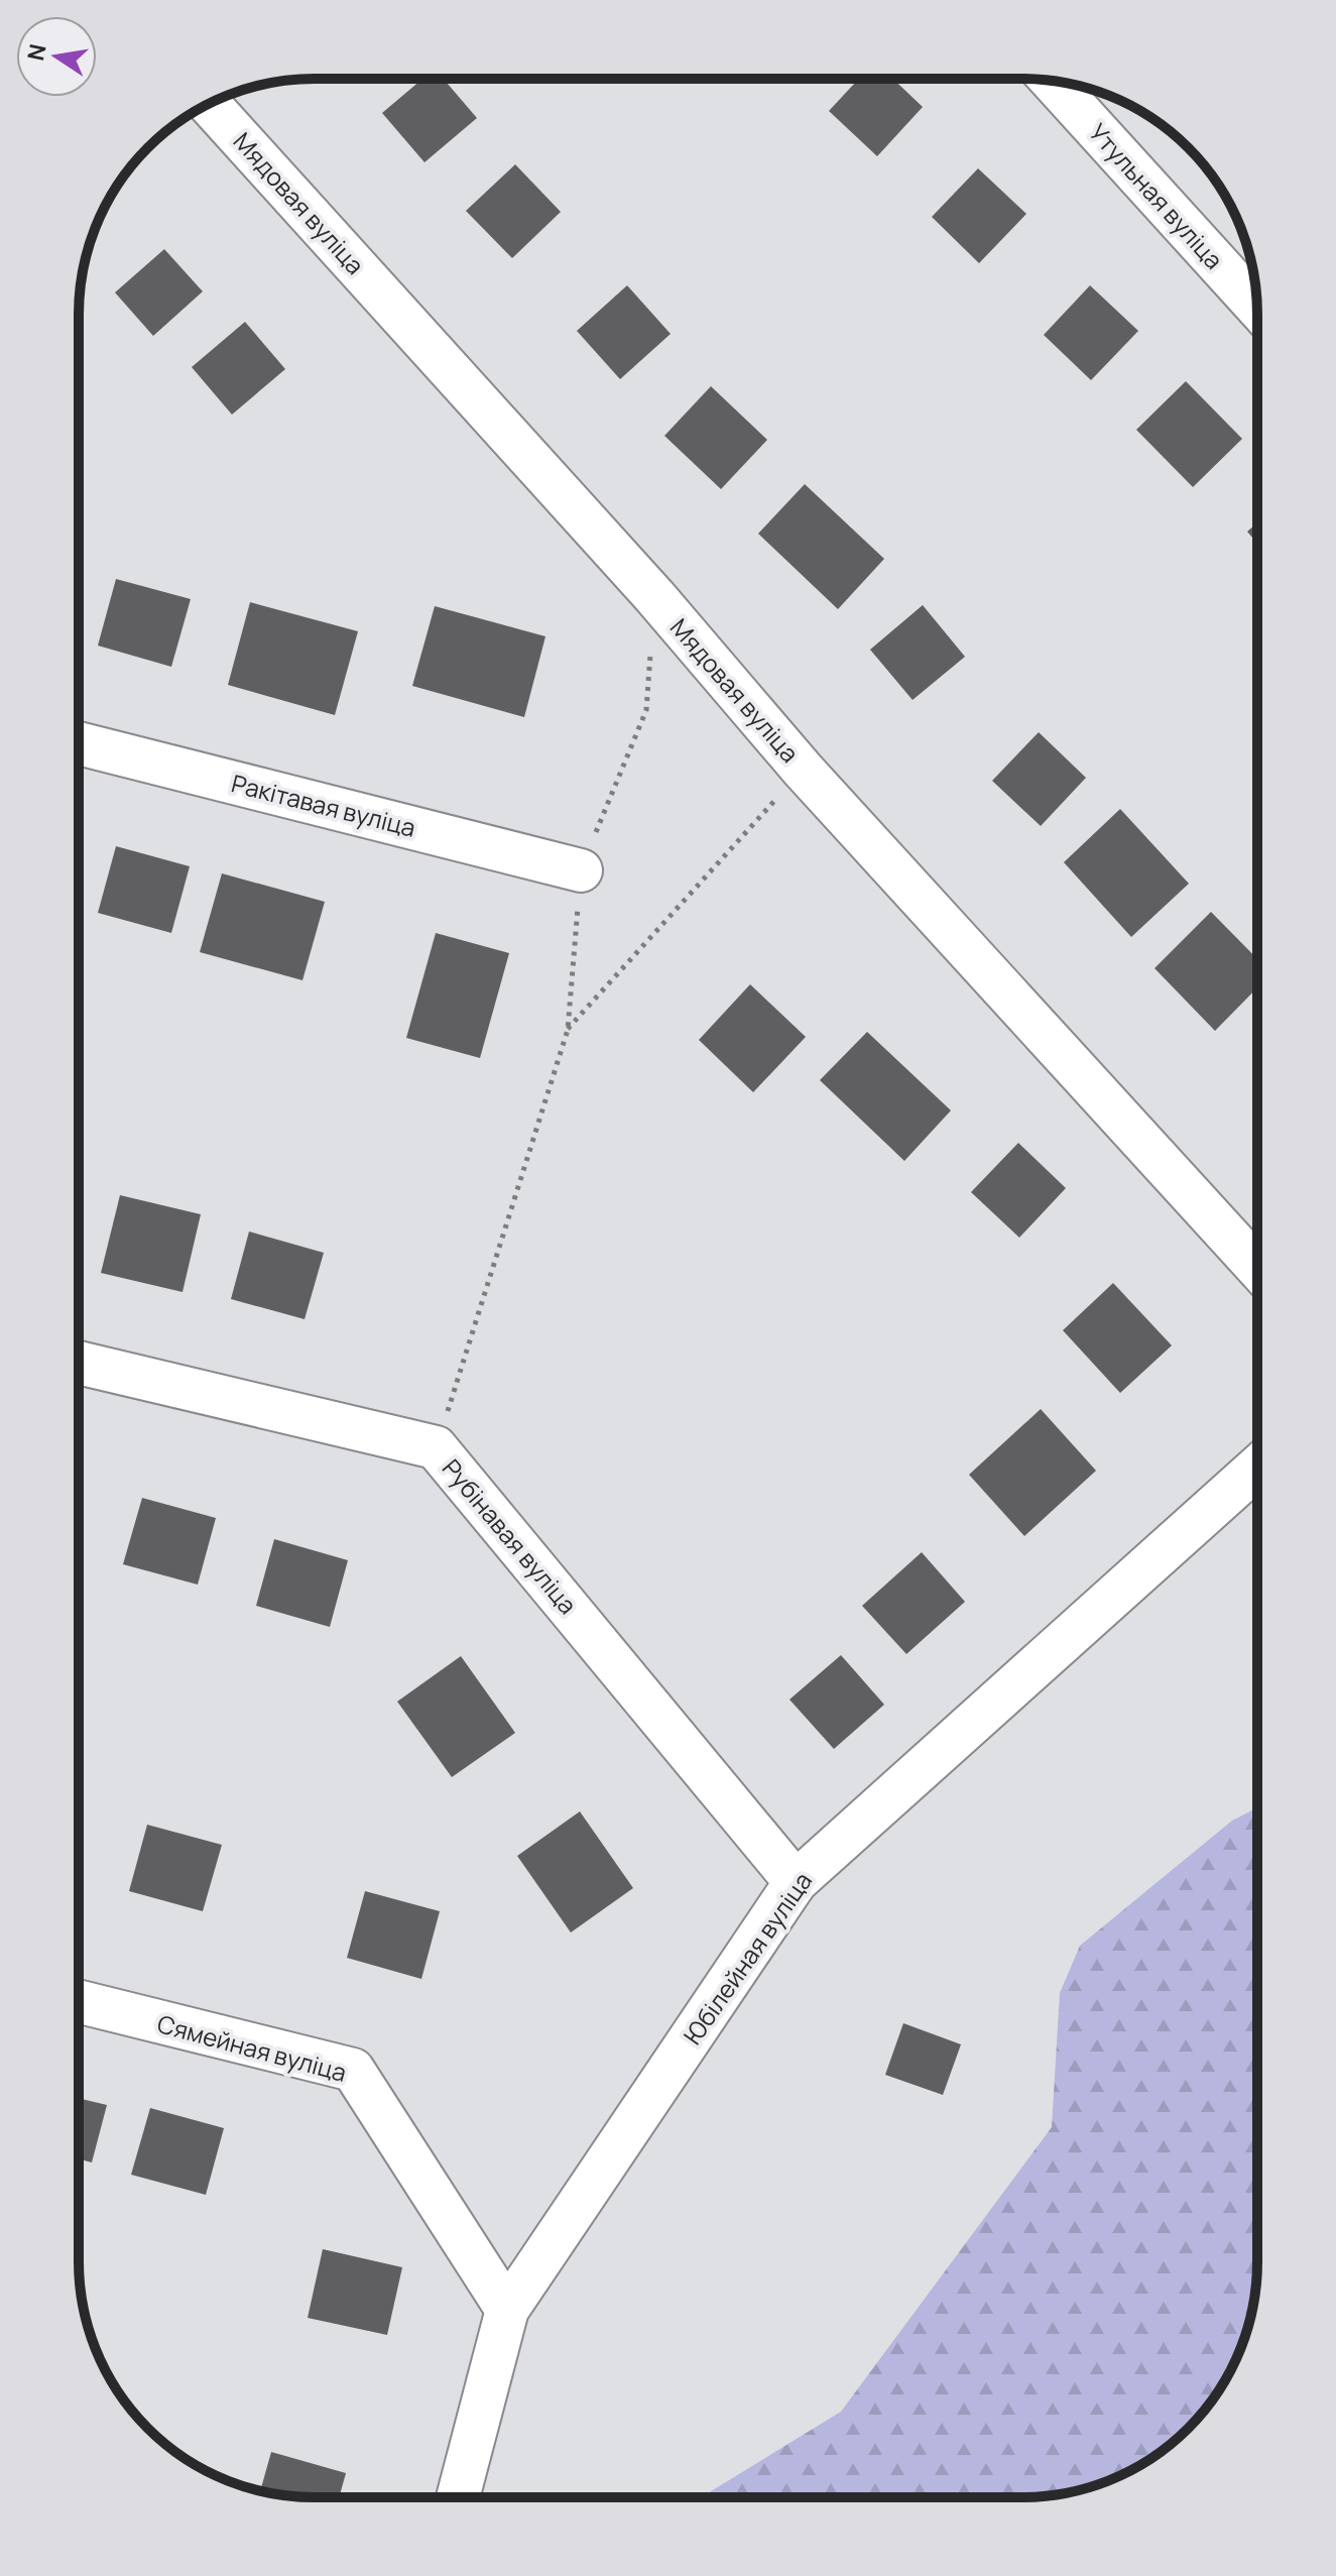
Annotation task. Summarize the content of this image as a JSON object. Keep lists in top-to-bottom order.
{
  "streets": {
    "street": [
      "Утульная вуліца",
      "Мядовая вуліца",
      "Ракітавая вуліца",
      "Рубінавая вуліца",
      "Юбілейная вуліца",
      "Сямейная вуліца"
    ]
  },
  "crossings": [
    ["Рубінавая вуліца", "Юбілейная вуліца"],
    ["Юбілейная вуліца", "Сямейная вуліца"]
  ],
  "north": "left"
}
